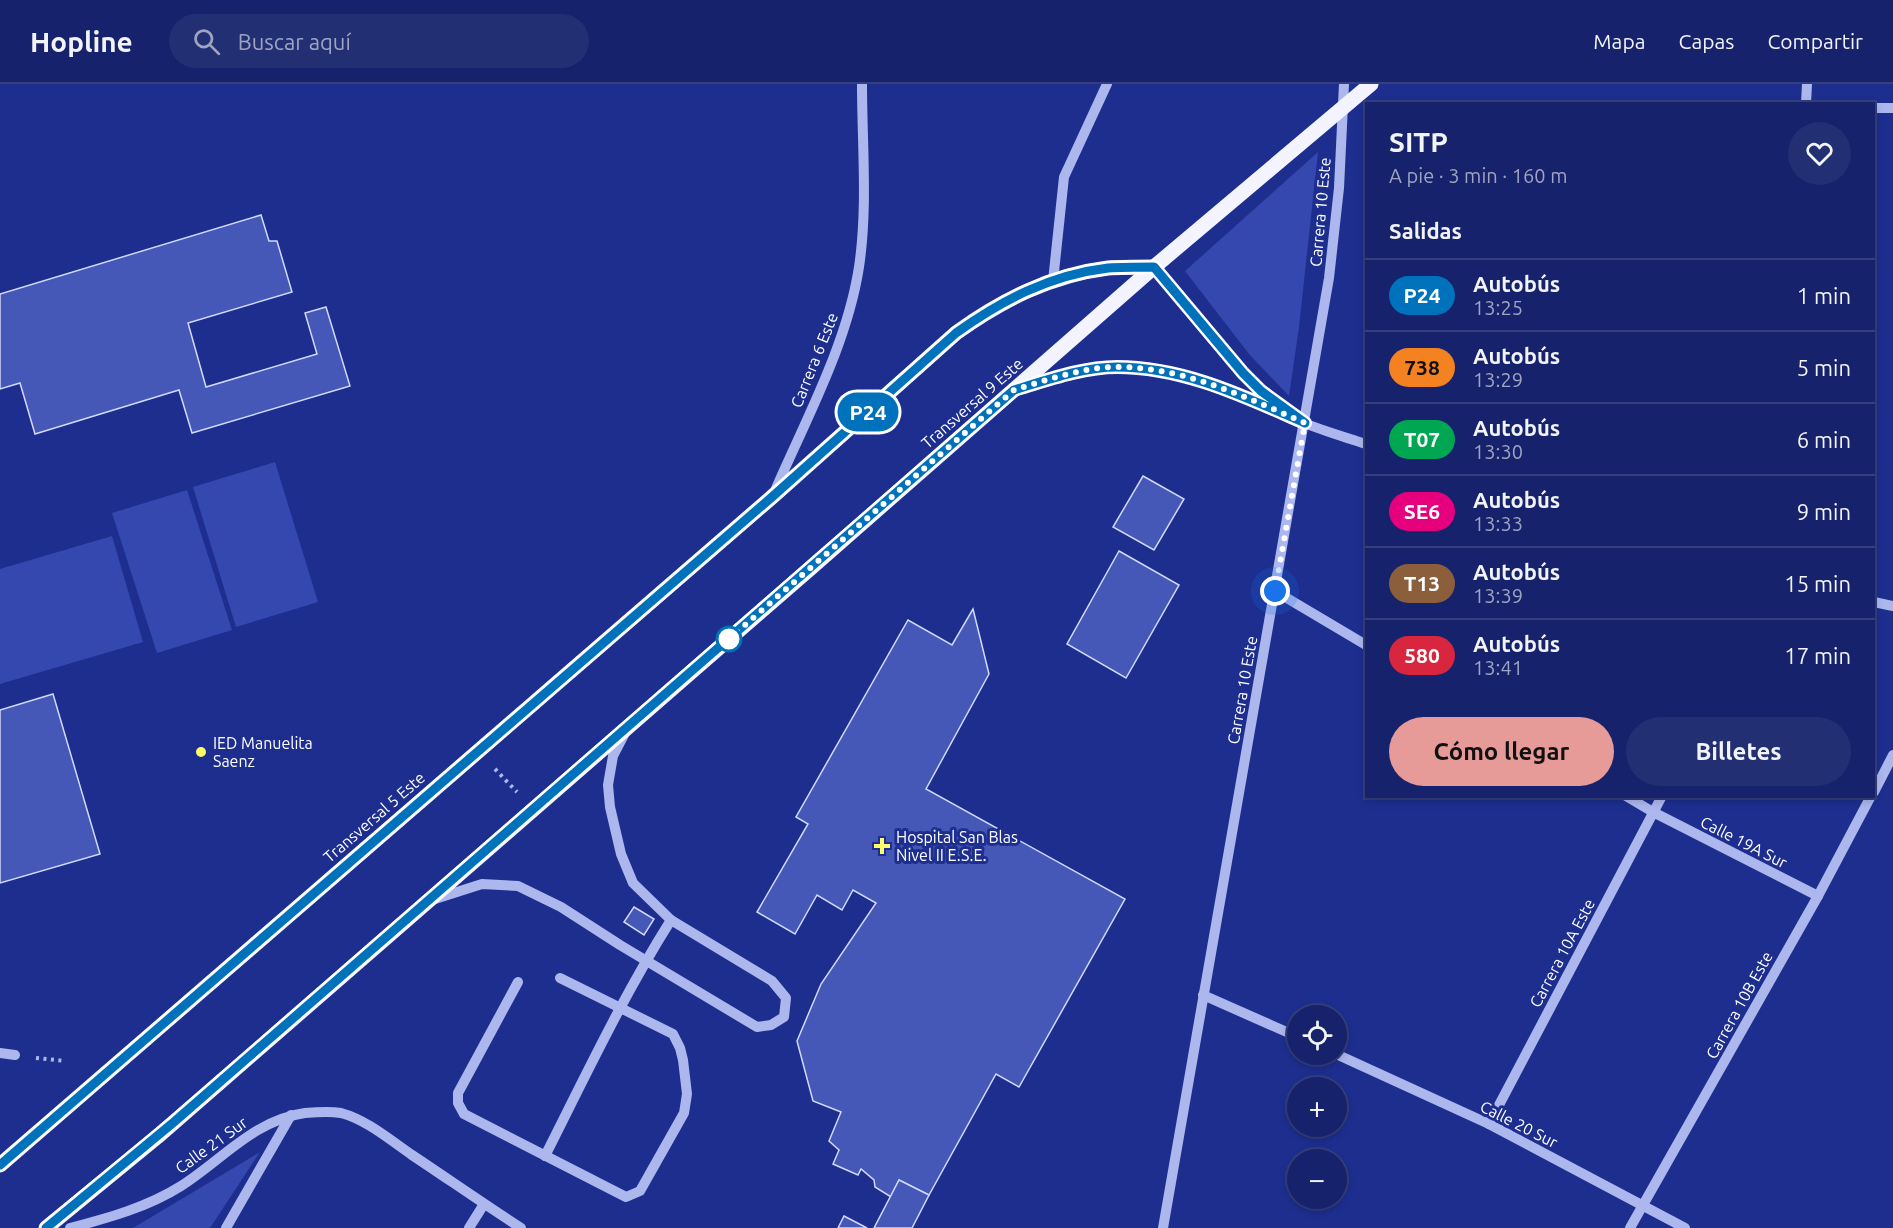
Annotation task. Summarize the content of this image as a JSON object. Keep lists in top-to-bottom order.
{
  "streets": {
    "main road": ["Transversal 9 Este", "Transversal 5 Este"],
    "street": [
      "Carrera 10 Este",
      "Carrera 6 Este",
      "Calle 19A Sur",
      "Carrera 10A Este",
      "Carrera 10B Este",
      "Calle 20 Sur",
      "Calle 21 Sur"
    ]
  },
  "crossings": [
    ["Carrera 10 Este", "Transversal 9 Este"],
    ["Carrera 6 Este", "Transversal 5 Este"],
    ["Calle 19A Sur", "Carrera 10A Este"],
    ["Calle 19A Sur", "Carrera 10B Este"],
    ["Carrera 10A Este", "Calle 20 Sur"],
    ["Carrera 10B Este", "Calle 20 Sur"]
  ],
  "places": {
    "other": ["IED Manuelita Saenz"],
    "health": ["Hospital San Blas Nivel II E.S.E."]
  },
  "lines": ["bus line P24"],
  "page": {
    "header": "Hopline",
    "search": "Buscar aquí",
    "nav": ["Mapa", "Capas", "Compartir"],
    "on_map": "P24",
    "heading": [
      ["SITP", "A pie · 3 min · 160 m"],
      "Salidas"
    ],
    "list": [
      {
        "mark": "P24",
        "name": "Autobús",
        "note": "13:25",
        "value": "1 min"
      },
      {
        "mark": "738",
        "name": "Autobús",
        "note": "13:29",
        "value": "5 min"
      },
      {
        "mark": "T07",
        "name": "Autobús",
        "note": "13:30",
        "value": "6 min"
      },
      {
        "mark": "SE6",
        "name": "Autobús",
        "note": "13:33",
        "value": "9 min"
      },
      {
        "mark": "T13",
        "name": "Autobús",
        "note": "13:39",
        "value": "15 min"
      },
      {
        "mark": "580",
        "name": "Autobús",
        "note": "13:41",
        "value": "17 min"
      }
    ],
    "buttons": ["Cómo llegar", "Billetes"],
    "map_buttons": ["+", "−"]
  }
}
